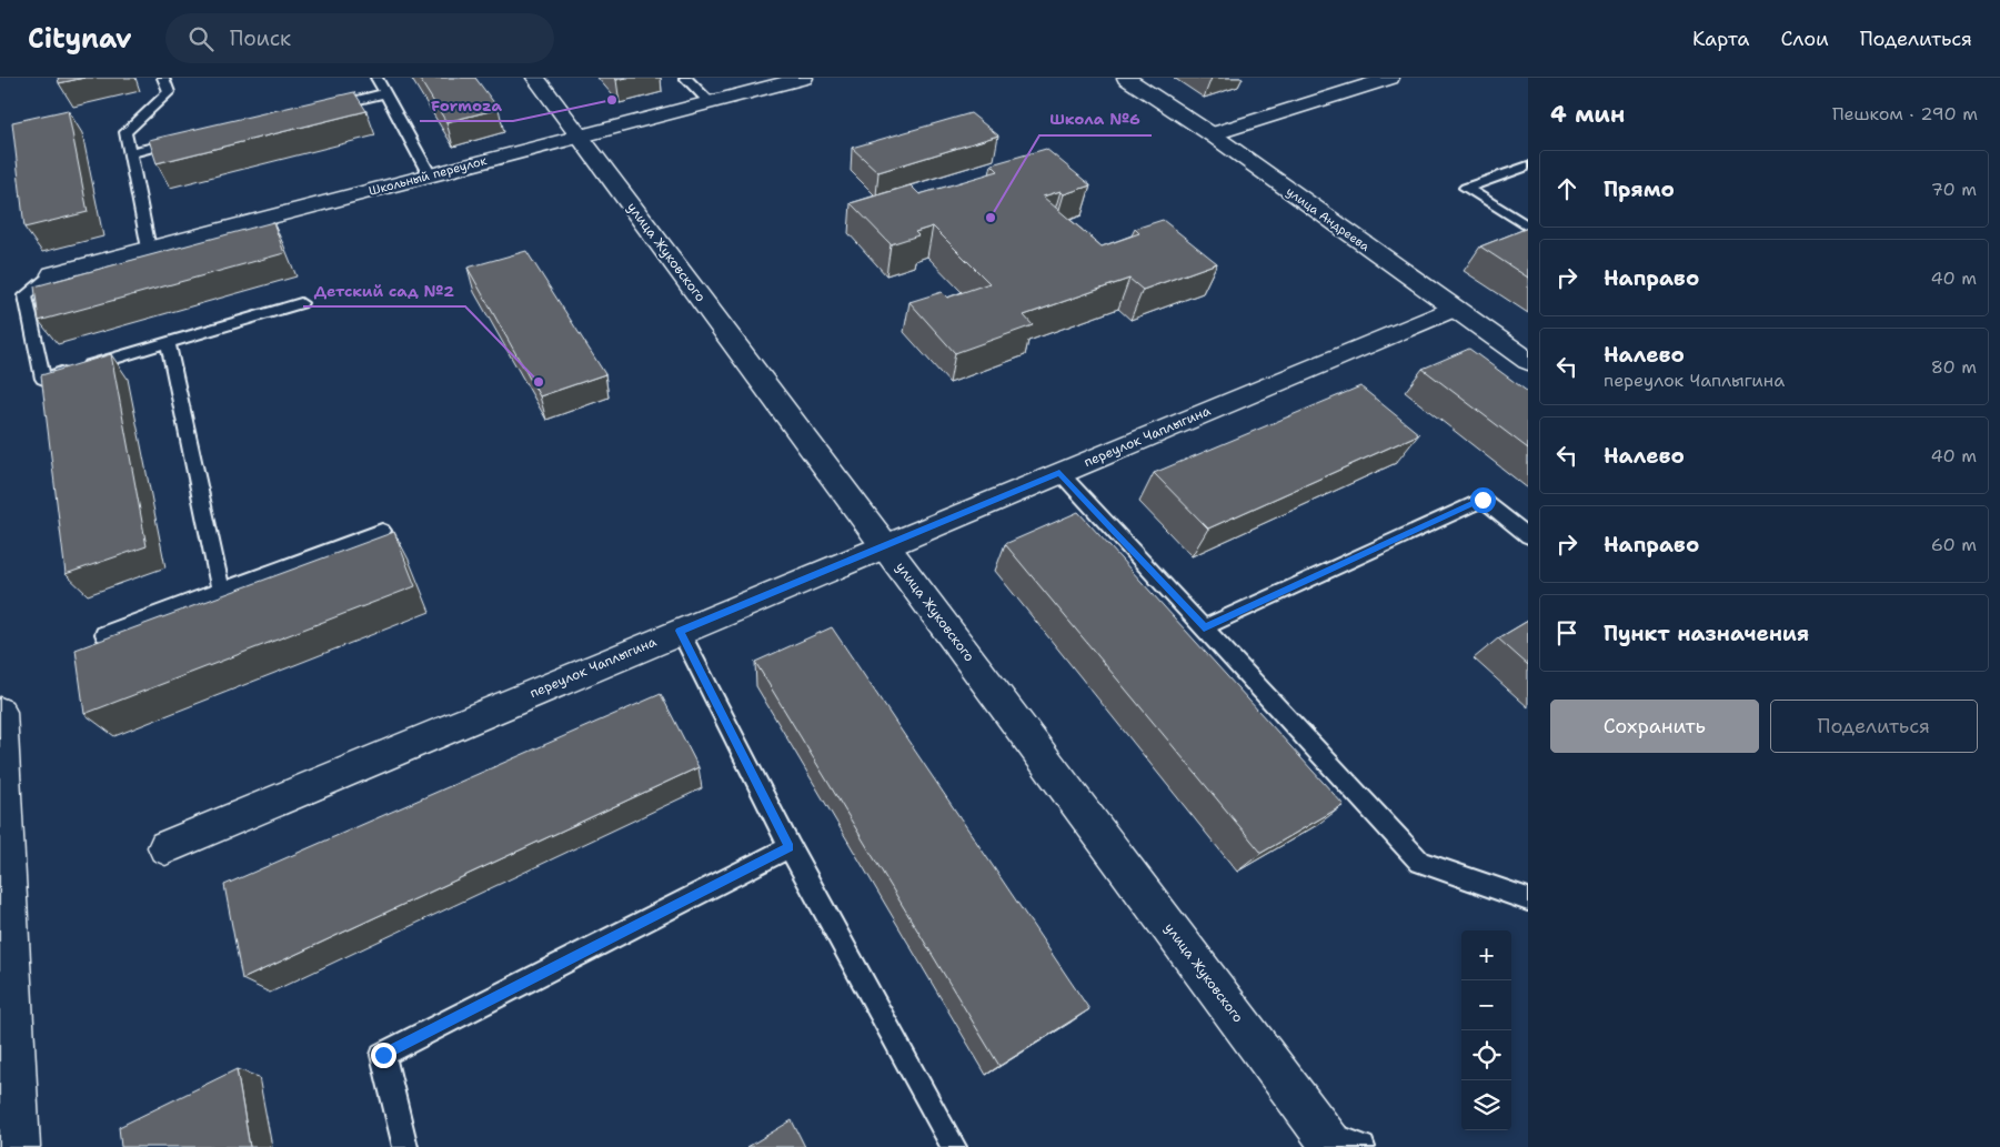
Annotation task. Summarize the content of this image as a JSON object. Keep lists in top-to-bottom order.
{
  "streets": {
    "street": [
      "Школьный переулок",
      "улица Андреева",
      "улица Жуковского",
      "переулок Чаплыгина"
    ]
  },
  "crossings": [
    ["Школьный переулок", "улица Жуковского"],
    ["улица Андреева", "переулок Чаплыгина"],
    ["улица Жуковского", "переулок Чаплыгина"]
  ],
  "places": ["Formoza", "Школа №6", "Детский сад №2"],
  "page": {
    "header": "Citynav",
    "search": "Поиск",
    "nav": ["Карта", "Слои", "Поделиться"],
    "heading": ["4 мин", "Пешком · 290 m"],
    "list": [
      ["Прямо", "70 m"],
      ["Направо", "40 m"],
      ["Налево", "переулок Чаплыгина", "80 m"],
      ["Налево", "40 m"],
      ["Направо", "60 m"],
      "Пункт назначения"
    ],
    "buttons": ["Сохранить", "Поделиться"],
    "map_buttons": ["+", "−"]
  }
}
